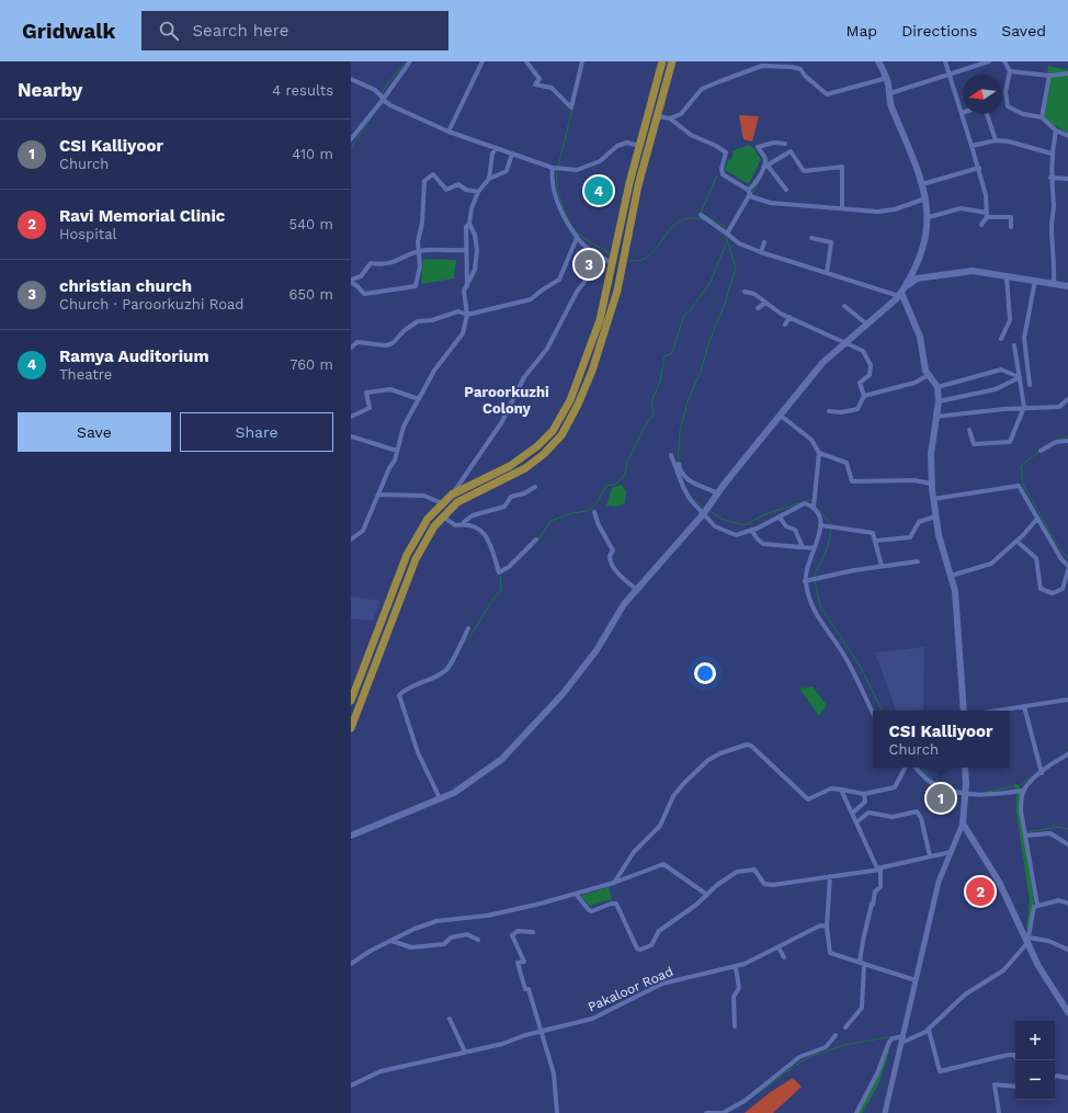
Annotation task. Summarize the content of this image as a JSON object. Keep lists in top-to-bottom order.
{
  "streets": {
    "street": ["Pakaloor Road"]
  },
  "districts": ["Paroorkuzhi Colony"],
  "north": "left",
  "page": {
    "header": "Gridwalk",
    "search": "Search here",
    "nav": ["Map", "Directions", "Saved"],
    "heading": ["Nearby", "4 results"],
    "list": [
      {
        "mark": "1",
        "name": "CSI Kalliyoor",
        "note": "Church",
        "value": "410 m"
      },
      {
        "mark": "2",
        "name": "Ravi Memorial Clinic",
        "note": "Hospital",
        "value": "540 m"
      },
      {
        "mark": "3",
        "name": "christian church",
        "note": "Church · Paroorkuzhi Road",
        "value": "650 m"
      },
      {
        "mark": "4",
        "name": "Ramya Auditorium",
        "note": "Theatre",
        "value": "760 m"
      }
    ],
    "pins": [
      "4",
      "3",
      "1",
      "2"
    ],
    "buttons": ["Save", "Share"],
    "popup": ["CSI Kalliyoor", "Church"],
    "map_buttons": ["+", "−"]
  }
}
